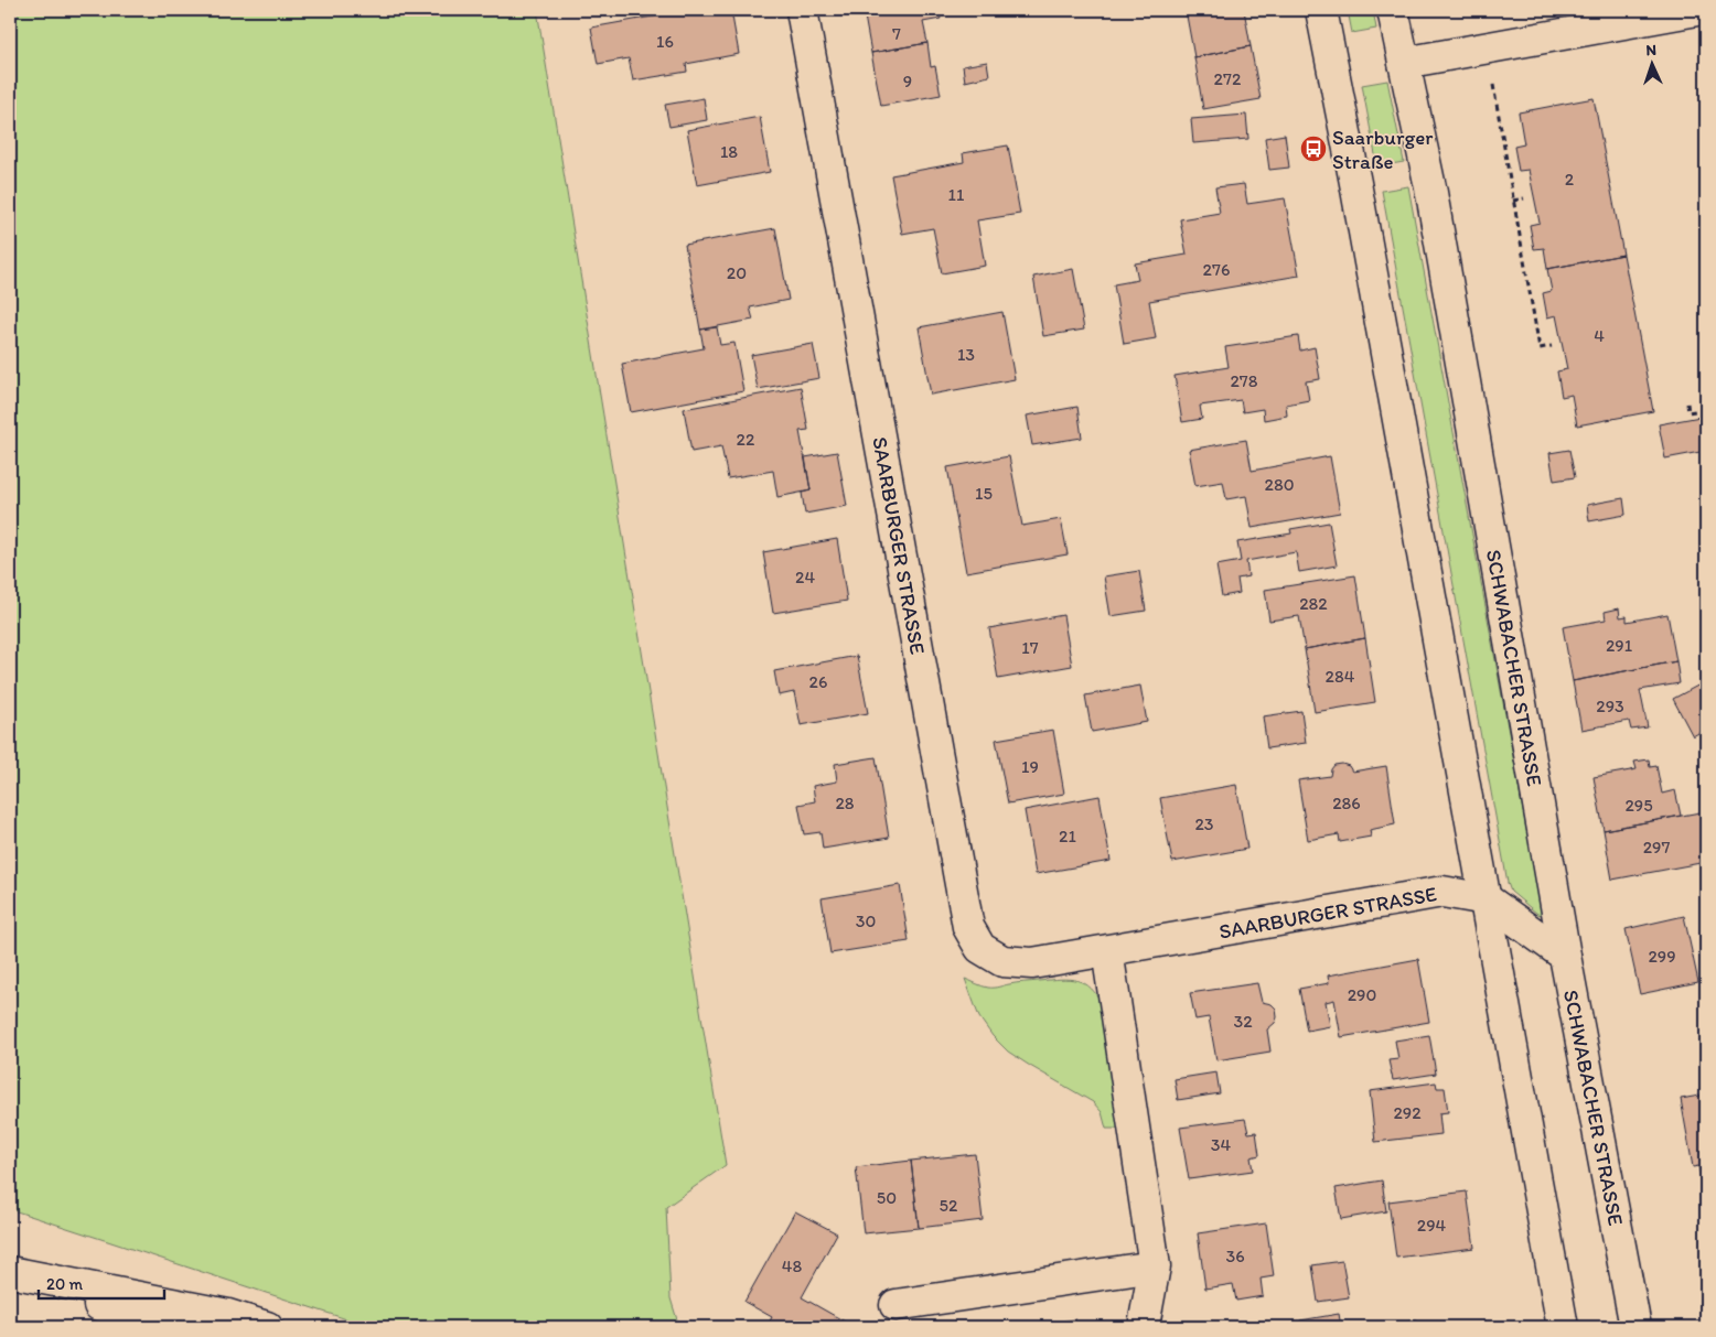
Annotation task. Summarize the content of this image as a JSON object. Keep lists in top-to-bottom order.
{
  "streets": {
    "main road": ["SAARBURGER STRASSE", "SCHWABACHER STRASSE"]
  },
  "crossings": [
    ["SAARBURGER STRASSE", "SCHWABACHER STRASSE"]
  ],
  "places": {
    "bus stop": ["Saarburger Straße"]
  },
  "house_numbers": [
    "7",
    "16",
    "272",
    "9",
    "18",
    "2",
    "11",
    "276",
    "20",
    "4",
    "13",
    "278",
    "22",
    "280",
    "15",
    "24",
    "282",
    "291",
    "17",
    "284",
    "26",
    "293",
    "19",
    "28",
    "286",
    "295",
    "23",
    "21",
    "297",
    "30",
    "299",
    "290",
    "32",
    "292",
    "34",
    "50",
    "52",
    "294",
    "36",
    "48"
  ],
  "scale_bar": "20 m",
  "north": "top"
}
